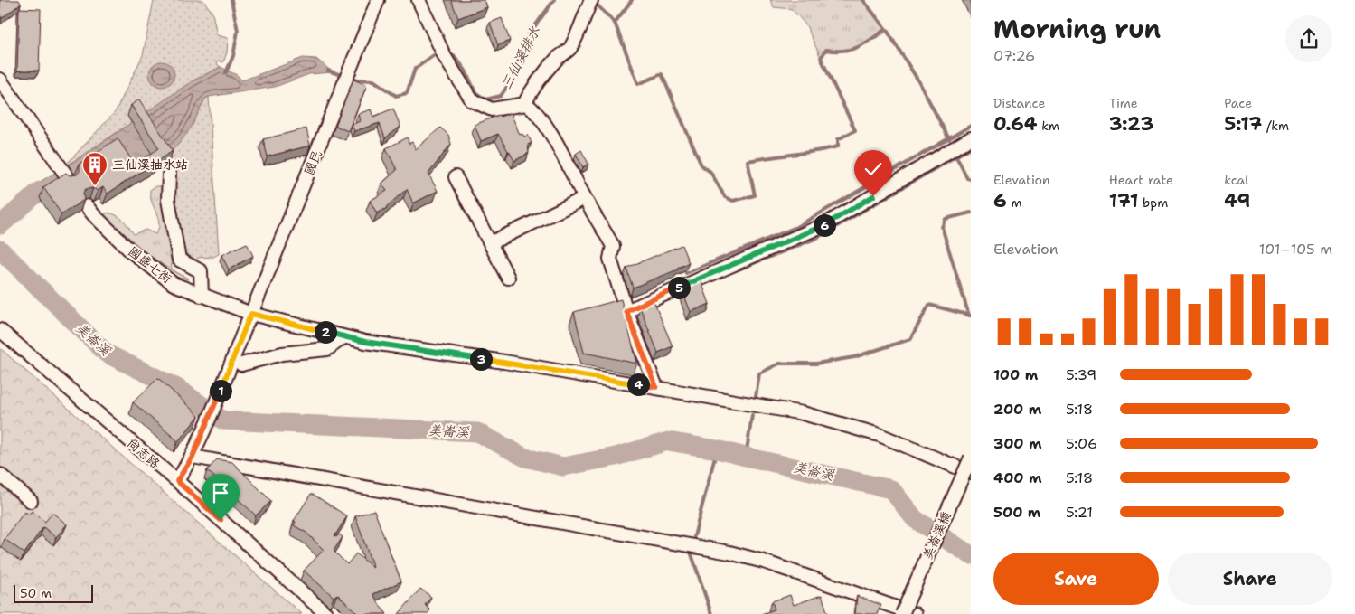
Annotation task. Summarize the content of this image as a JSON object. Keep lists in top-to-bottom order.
{
  "streets": {
    "street": [
      "國民",
      "國盛七街",
      "尚志路",
      "美崙溪橋"
    ]
  },
  "crossings": [
    ["國民", "國盛七街"],
    ["國民", "尚志路"]
  ],
  "water": ["三仙溪排水", "美崙溪"],
  "places": {
    "building": ["三仙溪抽水站"]
  },
  "scale_bar": "50 m",
  "page": {
    "heading": ["Morning run", "07:26"],
    "stats": [
      ["Distance", "0.64 km"],
      ["Time", "3:23"],
      ["Pace", "5:17 /km"],
      ["Elevation", "6 m"],
      ["Heart rate", "171 bpm"],
      ["kcal", "49"]
    ],
    "pins": [
      "6",
      "5",
      "2",
      "3",
      "4",
      "1"
    ],
    "chart": ["Elevation", "101–105 m"],
    "list": [
      {
        "name": "100 m",
        "note": "5:39"
      },
      {
        "name": "200 m",
        "note": "5:18"
      },
      {
        "name": "300 m",
        "note": "5:06"
      },
      {
        "name": "400 m",
        "note": "5:18"
      },
      {
        "name": "500 m",
        "note": "5:21"
      }
    ],
    "buttons": ["Save", "Share"],
    "scale": "50 m"
  }
}
